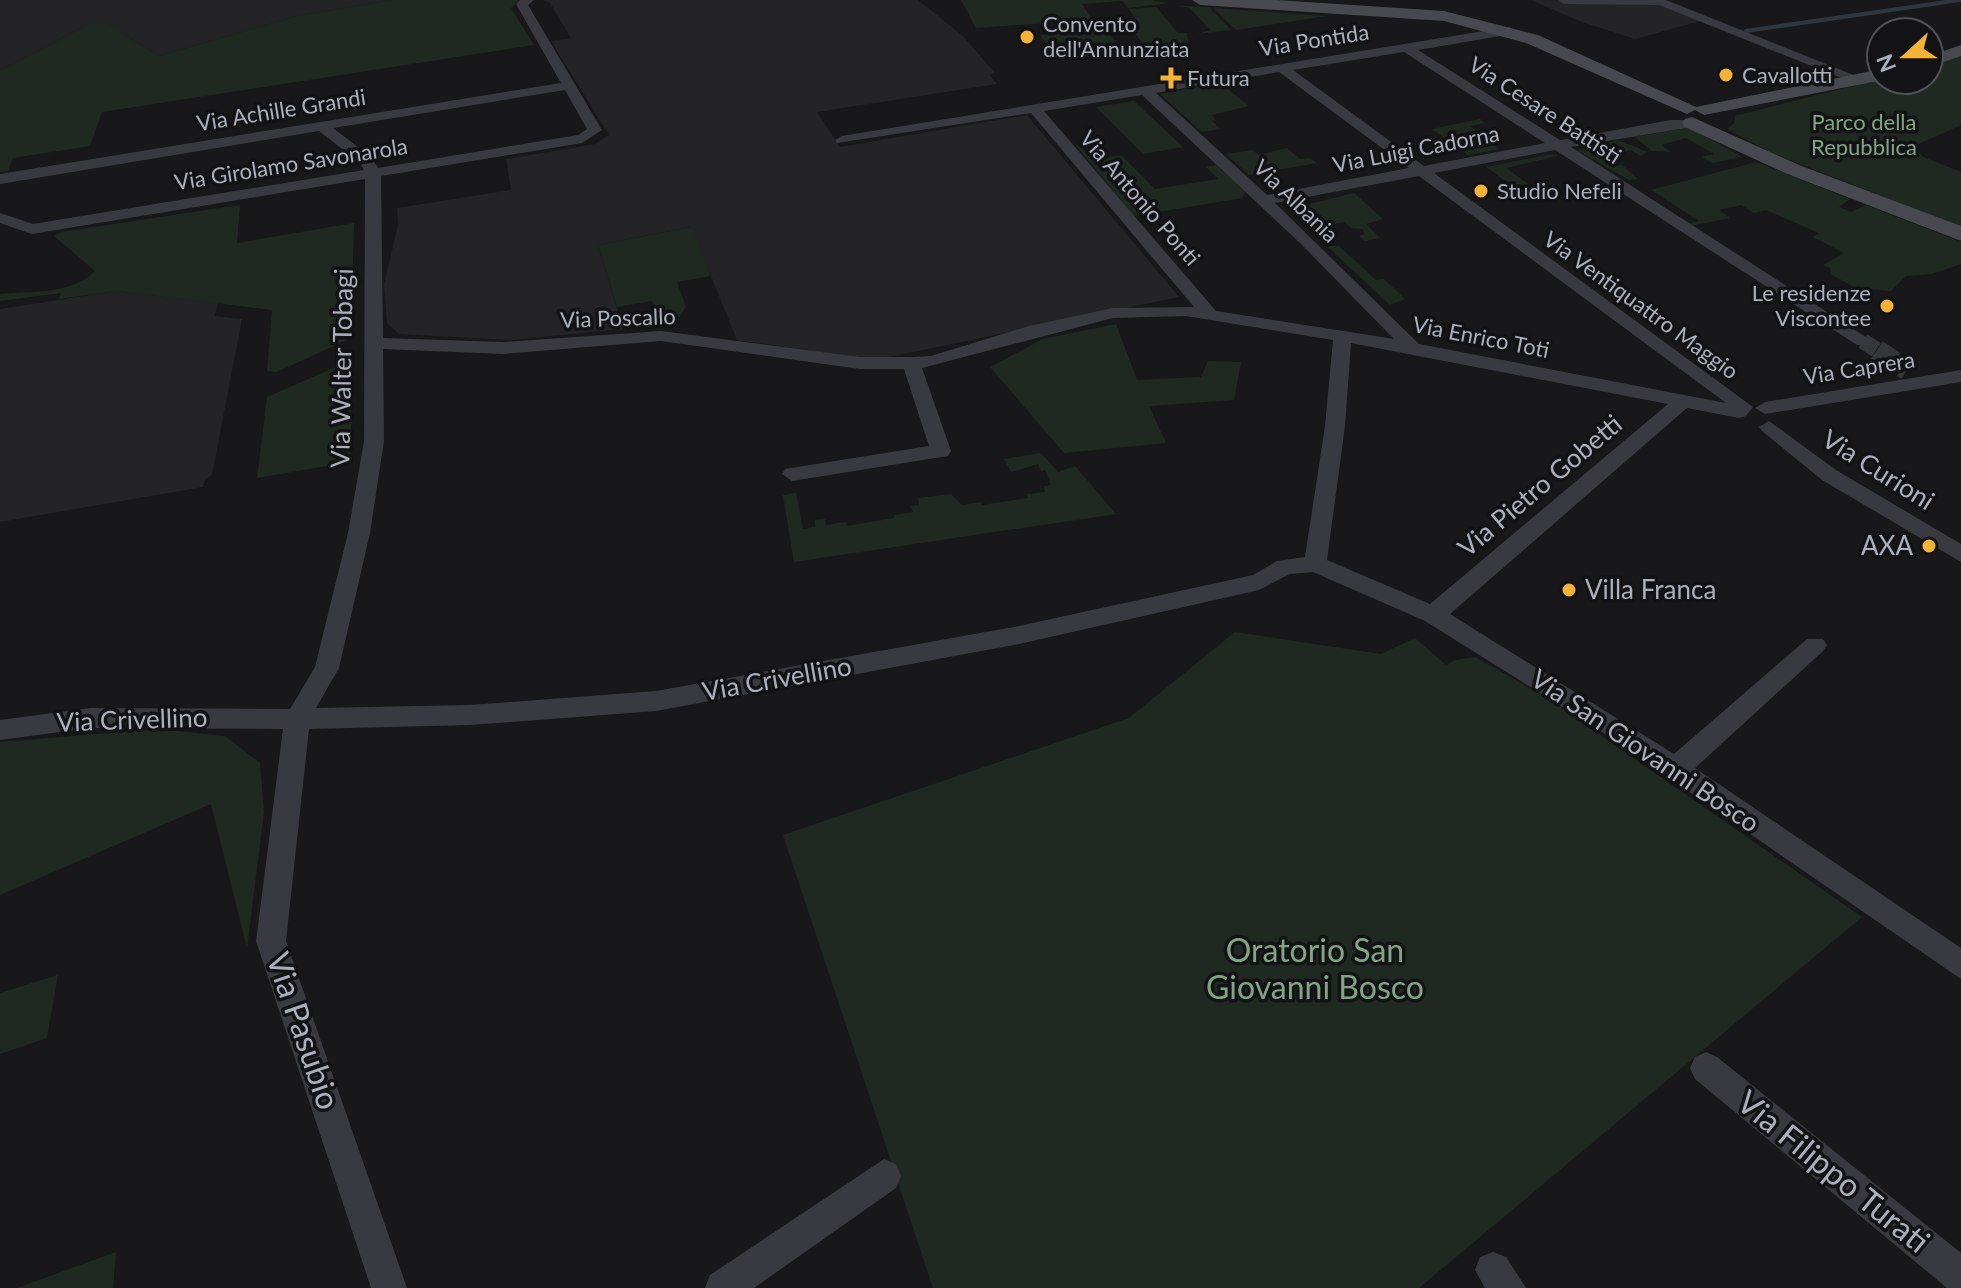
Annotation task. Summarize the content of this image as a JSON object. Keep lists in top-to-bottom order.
{
  "streets": {
    "street": [
      "Via Pontida",
      "Via Achille Grandi",
      "Via Cesare Battisti",
      "Via Luigi Cadorna",
      "Via Girolamo Savonarola",
      "Via Antonio Ponti",
      "Via Albania",
      "Via Ventiquattro Maggio",
      "Via Poscallo",
      "Via Enrico Toti",
      "Via Walter Tobagi",
      "Via Caprera",
      "Via Curioni",
      "Via Pietro Gobetti",
      "Via Crivellino",
      "Via San Giovanni Bosco",
      "Via Pasubio",
      "Via Filippo Turati"
    ]
  },
  "crossings": [
    ["Via Pontida", "Via Cesare Battisti"],
    ["Via Pontida", "Via Antonio Ponti"],
    ["Via Pontida", "Via Albania"],
    ["Via Pontida", "Via Ventiquattro Maggio"],
    ["Via Achille Grandi", "Via Girolamo Savonarola"],
    ["Via Cesare Battisti", "Via Luigi Cadorna"],
    ["Via Luigi Cadorna", "Via Albania"],
    ["Via Luigi Cadorna", "Via Ventiquattro Maggio"],
    ["Via Girolamo Savonarola", "Via Walter Tobagi"],
    ["Via Antonio Ponti", "Via Poscallo"],
    ["Via Antonio Ponti", "Via Enrico Toti"],
    ["Via Albania", "Via Enrico Toti"],
    ["Via Ventiquattro Maggio", "Via Enrico Toti"],
    ["Via Ventiquattro Maggio", "Via Caprera"],
    ["Via Poscallo", "Via Enrico Toti"],
    ["Via Poscallo", "Via Walter Tobagi"],
    ["Via Enrico Toti", "Via Caprera"],
    ["Via Enrico Toti", "Via Pietro Gobetti"],
    ["Via Walter Tobagi", "Via Crivellino"],
    ["Via Walter Tobagi", "Via Pasubio"],
    ["Via Caprera", "Via Curioni"],
    ["Via Pietro Gobetti", "Via San Giovanni Bosco"],
    ["Via Crivellino", "Via San Giovanni Bosco"],
    ["Via Crivellino", "Via Pasubio"]
  ],
  "parks": ["Parco della Repubblica", "Oratorio San Giovanni Bosco"],
  "places": {
    "other": [
      "Convento dell'Annunziata",
      "Cavallotti",
      "Studio Nefeli",
      "Le residenze Viscontee",
      "AXA",
      "Villa Franca"
    ],
    "health": ["Futura"]
  },
  "north": "left"
}
